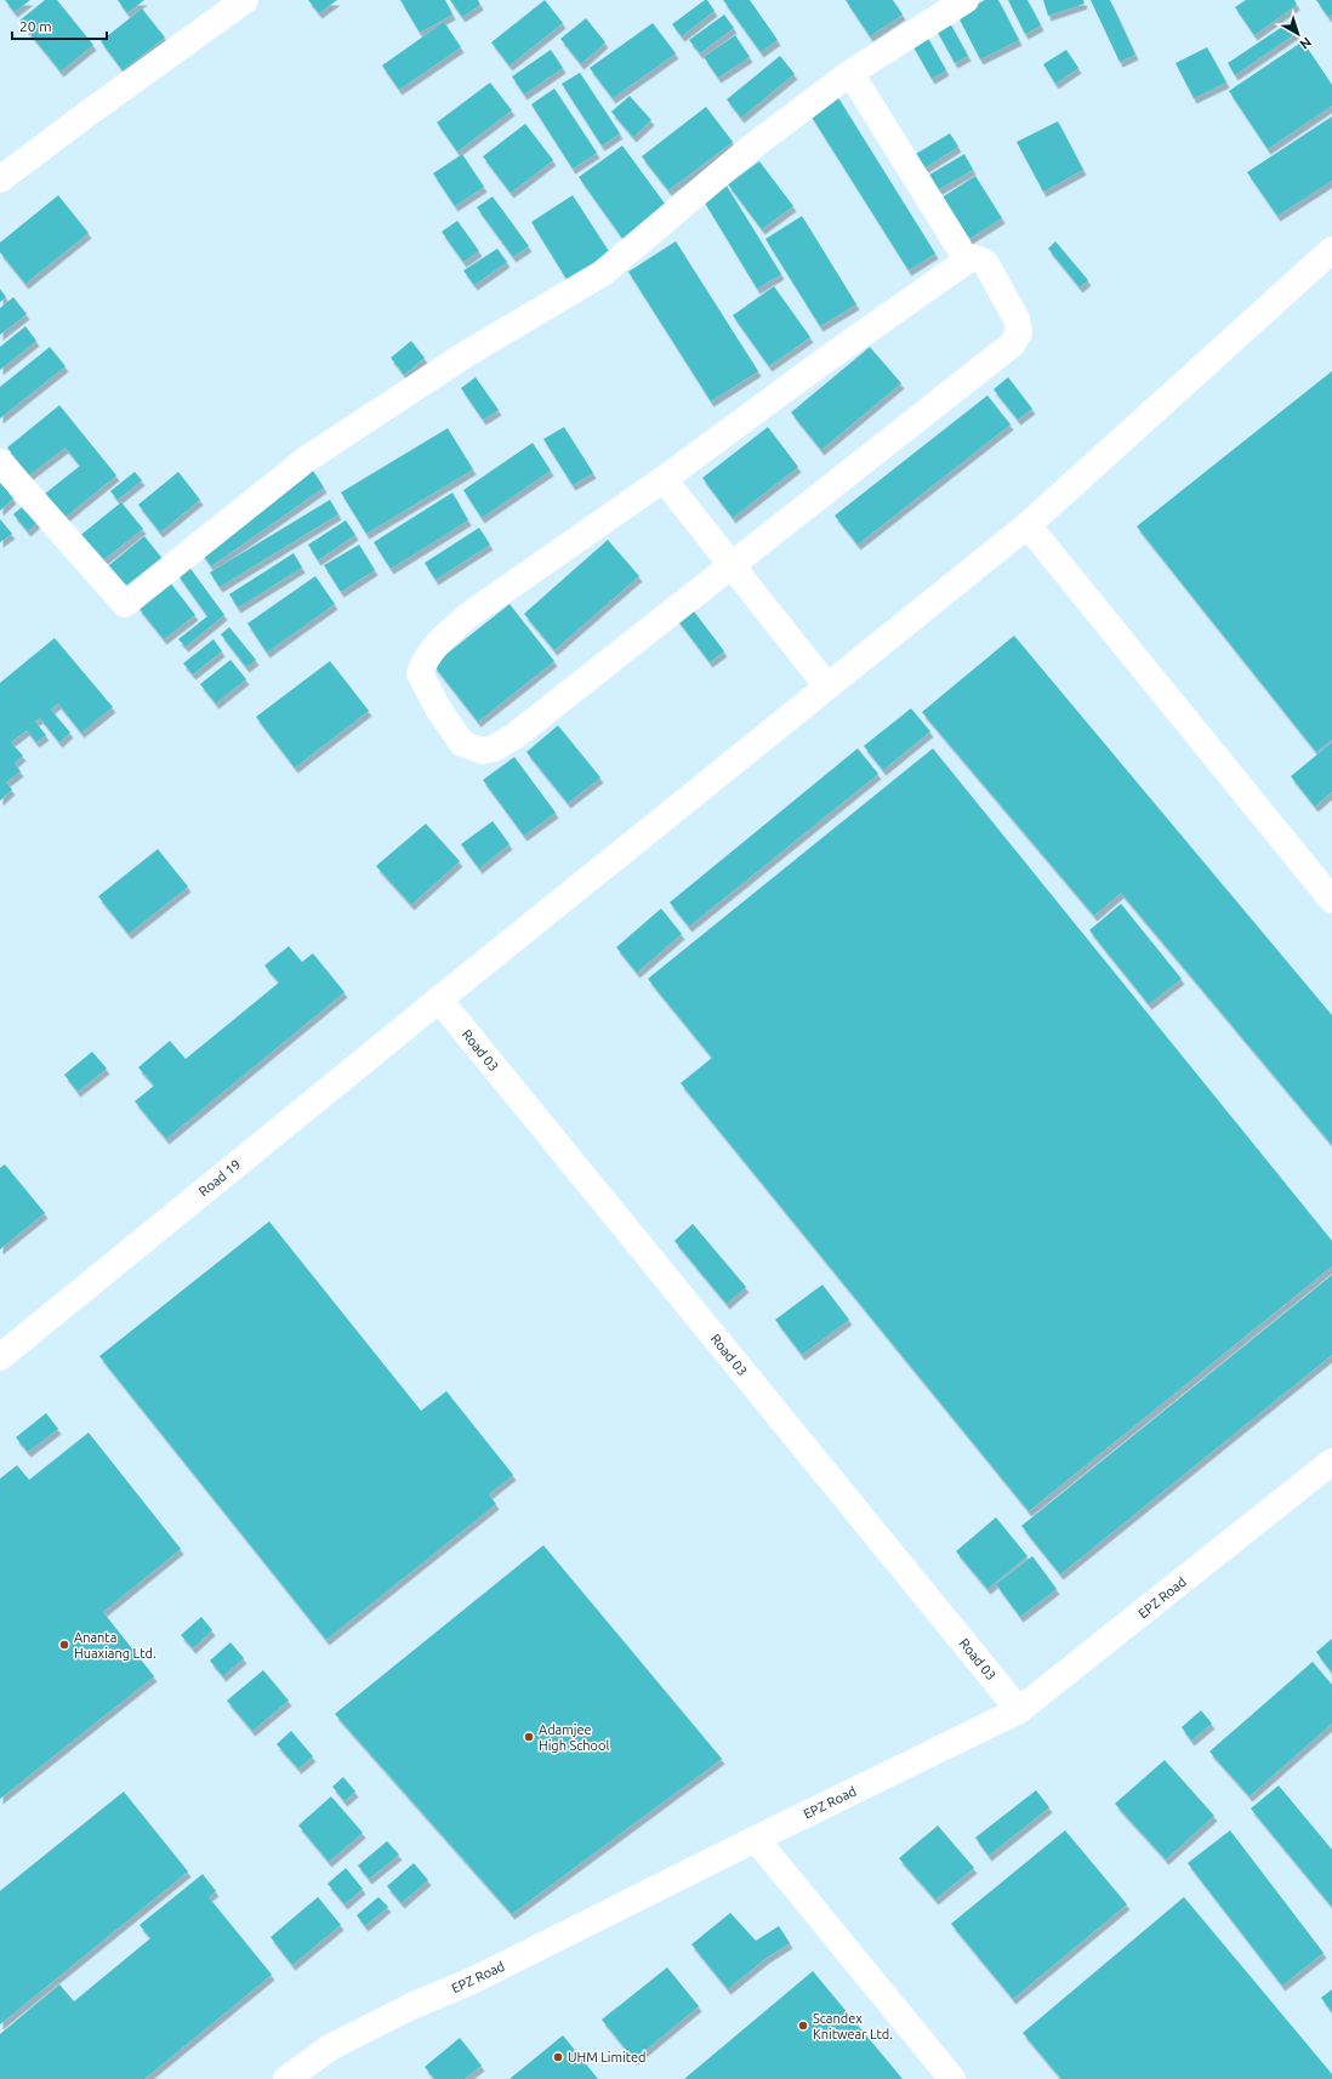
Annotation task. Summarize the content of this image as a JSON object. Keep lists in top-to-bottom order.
{
  "streets": {
    "street": ["Road 03", "Road 19", "EPZ Road"]
  },
  "crossings": [
    ["Road 03", "Road 19"],
    ["Road 03", "EPZ Road"]
  ],
  "places": [
    "Ananta Huaxiang Ltd.",
    "Adamjee High School",
    "Scandex Knitwear Ltd.",
    "UHM Limited"
  ],
  "scale_bar": "20 m",
  "north": "bottom right"
}
